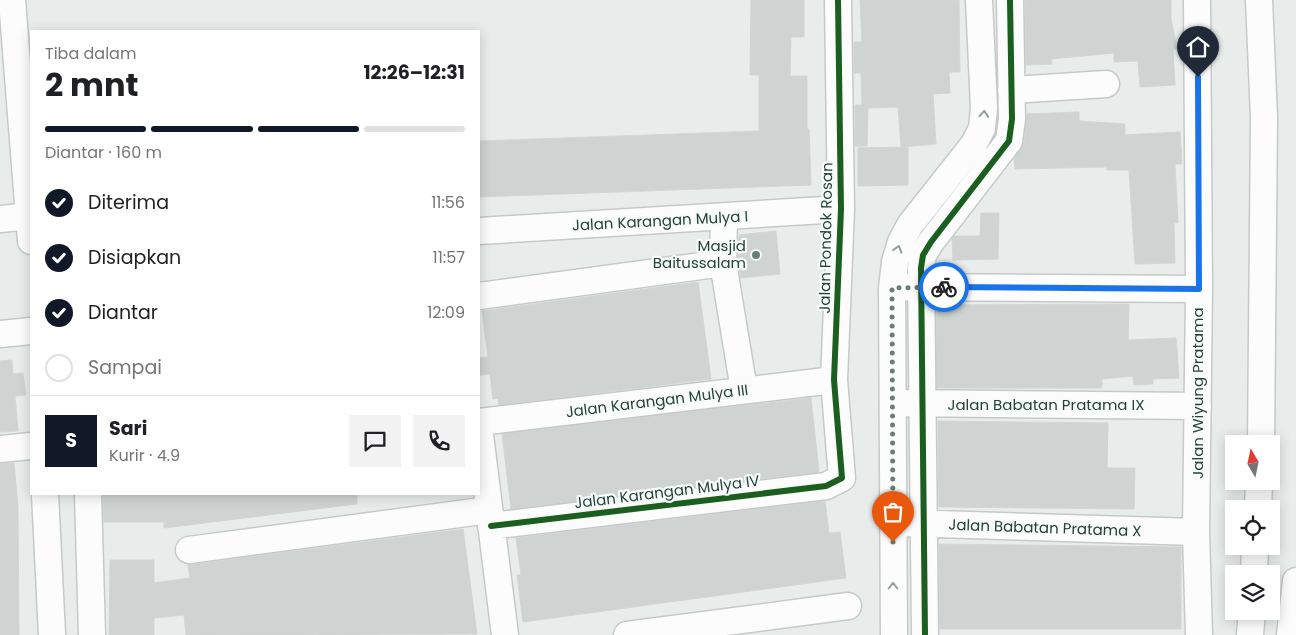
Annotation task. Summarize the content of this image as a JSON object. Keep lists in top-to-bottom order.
{
  "streets": {
    "street": [
      "Jalan Karangan Mulya I",
      "Jalan Pondok Rosan",
      "Jalan Wiyung Pratama",
      "Jalan Karangan Mulya III",
      "Jalan Babatan Pratama IX",
      "Jalan Karangan Mulya IV",
      "Jalan Babatan Pratama X"
    ]
  },
  "crossings": [
    ["Jalan Karangan Mulya I", "Jalan Pondok Rosan"],
    ["Jalan Pondok Rosan", "Jalan Karangan Mulya III"],
    ["Jalan Pondok Rosan", "Jalan Karangan Mulya IV"],
    ["Jalan Wiyung Pratama", "Jalan Babatan Pratama IX"],
    ["Jalan Wiyung Pratama", "Jalan Babatan Pratama X"]
  ],
  "places": ["Masjid Baitussalam"],
  "north": "top",
  "page": {
    "heading": ["2 mnt", "Tiba dalam", "12:26–12:31"],
    "panel": ["Sari", "Kurir · 4.9"],
    "bar": "Diantar · 160 m",
    "list": [
      ["Diterima", "11:56"],
      ["Disiapkan", "11:57"],
      ["Diantar", "12:09"],
      "Sampai"
    ],
    "round": "S"
  }
}
